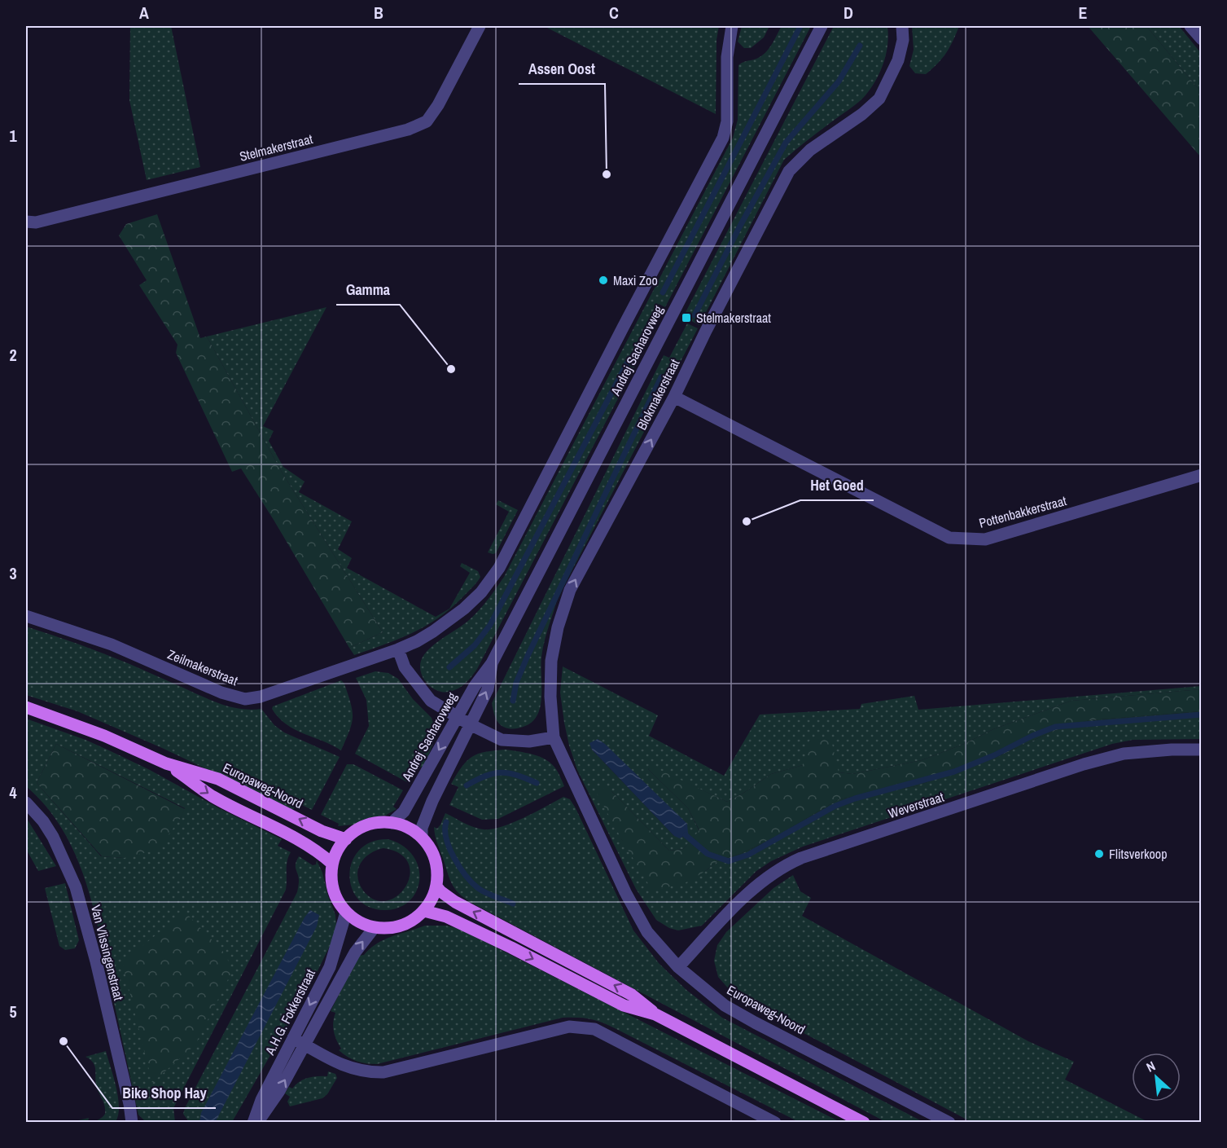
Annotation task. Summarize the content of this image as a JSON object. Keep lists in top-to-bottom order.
{
  "streets": {
    "main road": ["Europaweg-Noord"],
    "street": [
      "Stelmakerstraat",
      "Andrej Sacharovweg",
      "Blokmakerstraat",
      "Pottenbakkerstraat",
      "Zeilmakerstraat",
      "Weverstraat",
      "Van Vlissingenstraat",
      "A.H.G. Fokkerstraat"
    ]
  },
  "crossings": [
    ["Andrej Sacharovweg", "Europaweg-Noord"],
    ["Andrej Sacharovweg", "A.H.G. Fokkerstraat"],
    ["Blokmakerstraat", "Pottenbakkerstraat"],
    ["Blokmakerstraat", "Europaweg-Noord"],
    ["Europaweg-Noord", "Weverstraat"],
    ["Europaweg-Noord", "A.H.G. Fokkerstraat"]
  ],
  "places": {
    "other": [
      "Assen Oost",
      "Maxi Zoo",
      "Gamma",
      "Het Goed",
      "Flitsverkoop",
      "Bike Shop Hay"
    ],
    "transit": ["Stelmakerstraat"]
  },
  "north": "top left",
  "grid": {
    "columns": [
      "A",
      "B",
      "C",
      "D",
      "E"
    ],
    "rows": [
      "1",
      "2",
      "3",
      "4",
      "5"
    ]
  }
}
